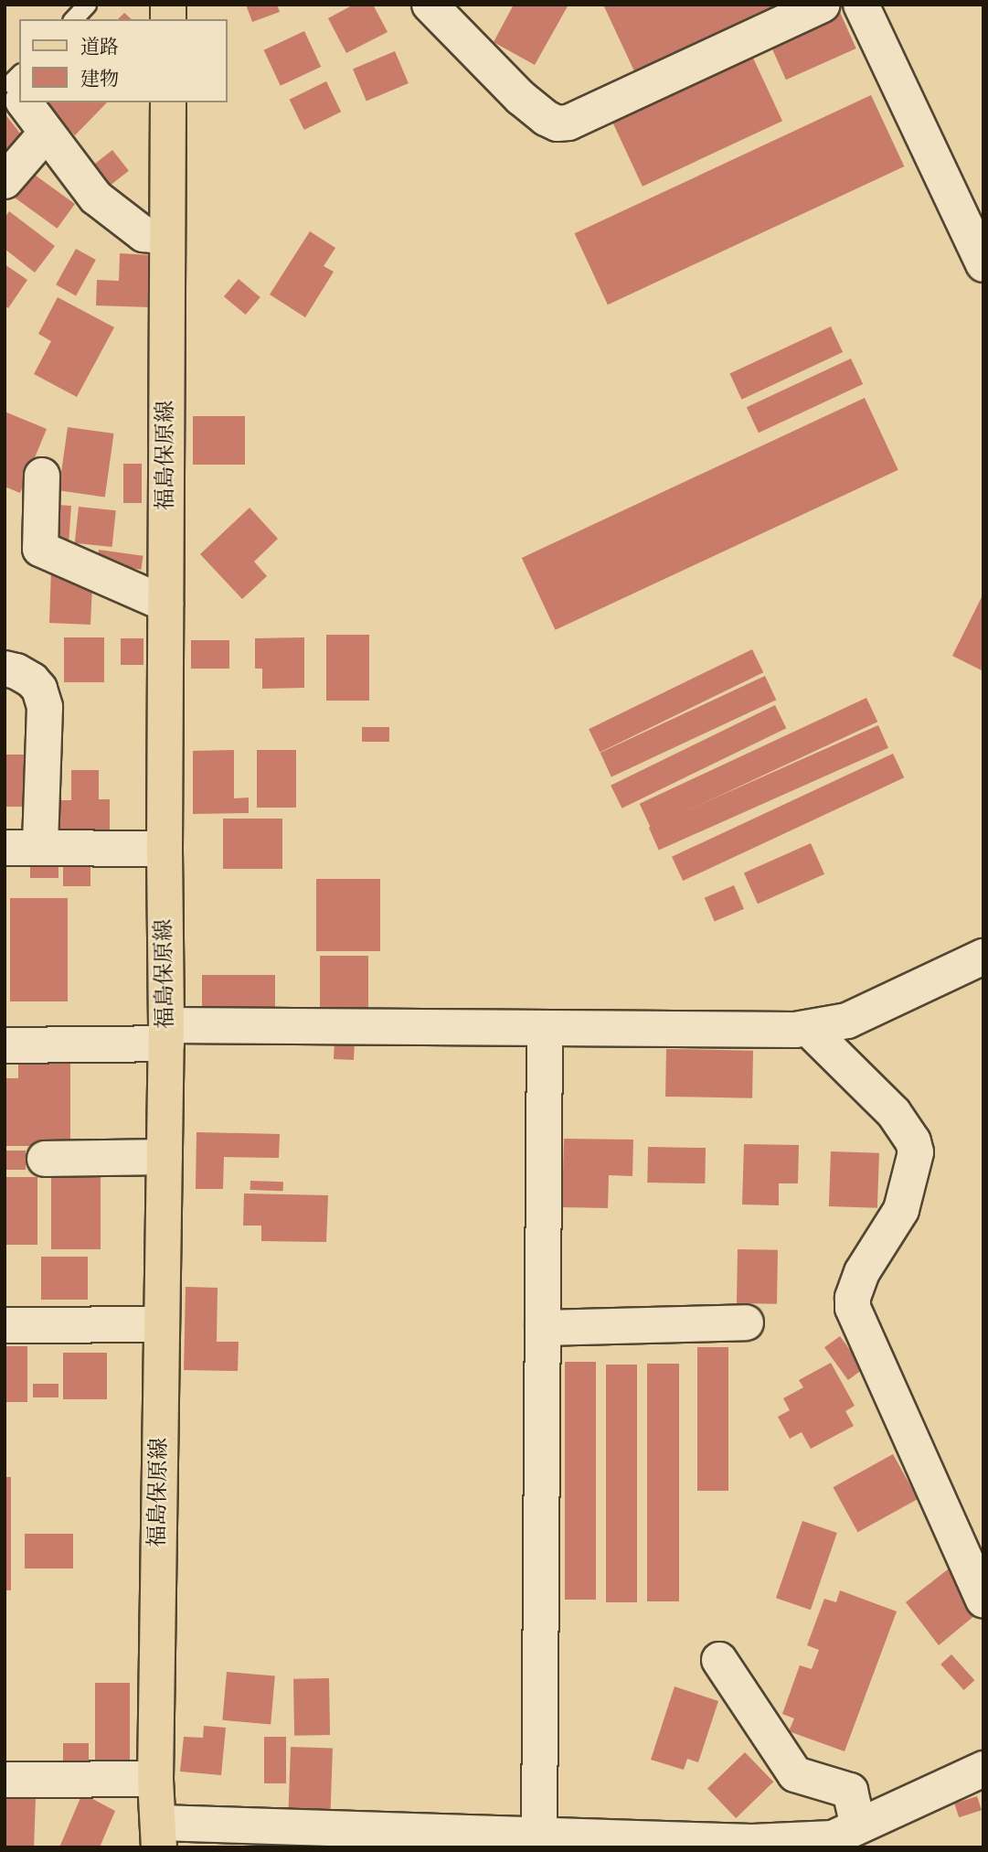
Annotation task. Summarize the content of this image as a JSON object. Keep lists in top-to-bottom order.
{
  "streets": {
    "main road": ["福島保原線"]
  },
  "legend": ["道路", "建物"]
}
